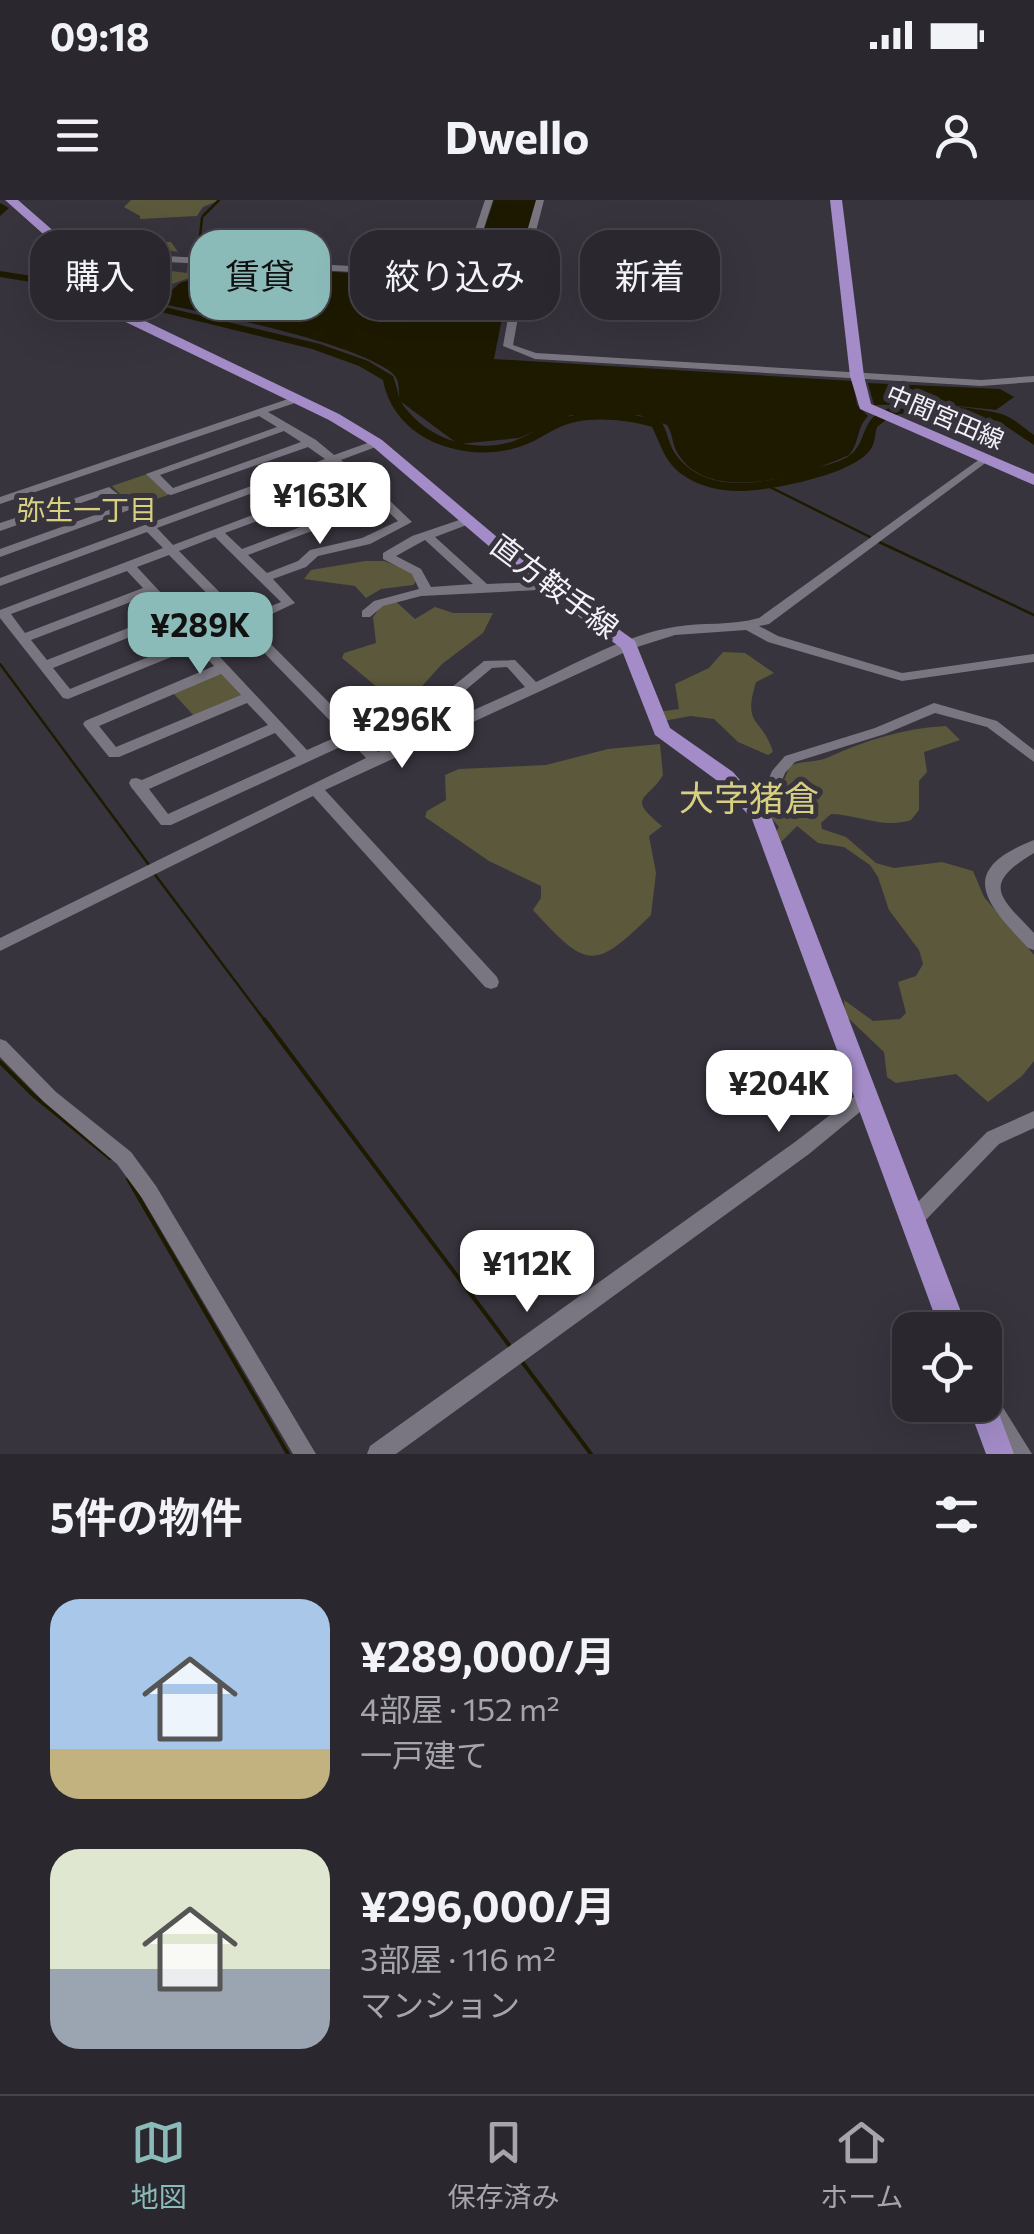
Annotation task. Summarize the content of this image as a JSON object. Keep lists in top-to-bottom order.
{
  "streets": {
    "main road": ["中間宮田線", "直方鞍手線"]
  },
  "districts": ["弥生一丁目", "大字猪倉"],
  "page": {
    "status": "09:18",
    "header": "Dwello",
    "chip": [
      "購入",
      "賃貸",
      "絞り込み",
      "新着"
    ],
    "price": [
      "¥163K",
      "¥289K",
      "¥296K",
      "¥204K",
      "¥112K"
    ],
    "heading": "5件の物件",
    "list": [
      {
        "name": "¥289,000/月",
        "note": "4部屋 · 152 m² · 一戸建て"
      },
      {
        "name": "¥296,000/月",
        "note": "3部屋 · 116 m² · マンション"
      }
    ],
    "tabs": ["地図", "保存済み", "ホーム"]
  }
}
